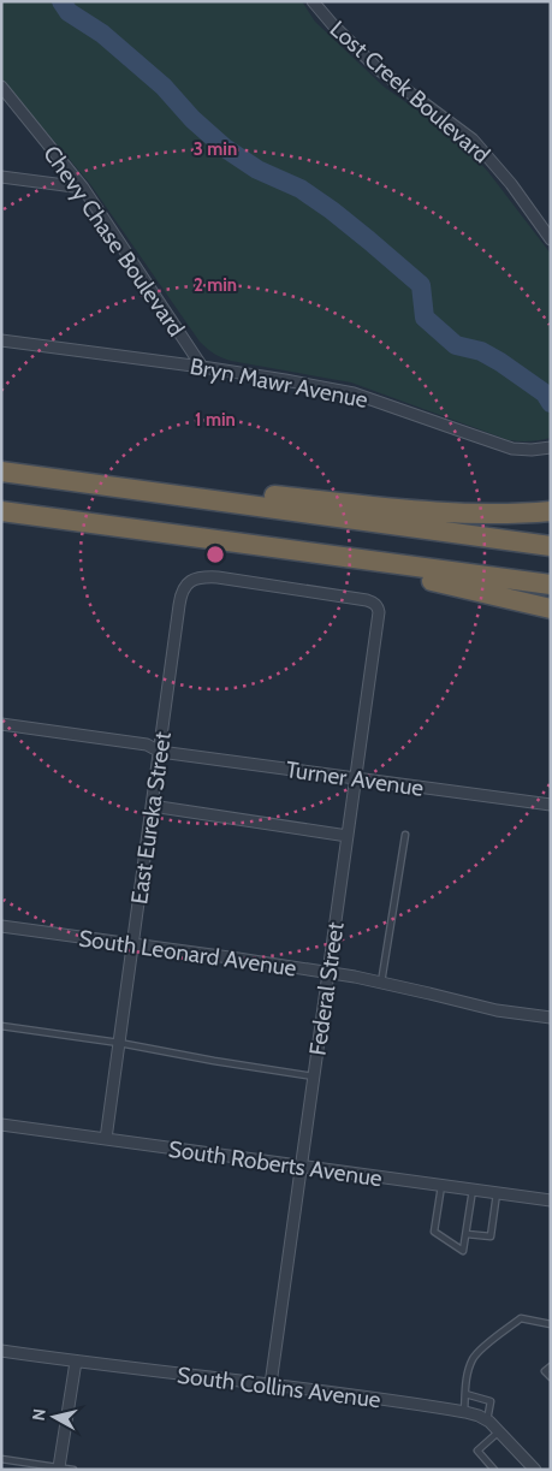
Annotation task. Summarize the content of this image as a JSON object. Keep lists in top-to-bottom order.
{
  "streets": {
    "street": [
      "Lost Creek Boulevard",
      "Chevy Chase Boulevard",
      "Bryn Mawr Avenue",
      "Turner Avenue",
      "East Eureka Street",
      "South Leonard Avenue",
      "Federal Street",
      "South Roberts Avenue",
      "South Collins Avenue"
    ]
  },
  "crossings": [
    ["Chevy Chase Boulevard", "Bryn Mawr Avenue"],
    ["Turner Avenue", "East Eureka Street"],
    ["Turner Avenue", "Federal Street"],
    ["East Eureka Street", "South Leonard Avenue"],
    ["East Eureka Street", "Federal Street"],
    ["East Eureka Street", "South Roberts Avenue"],
    ["South Leonard Avenue", "Federal Street"],
    ["Federal Street", "South Roberts Avenue"],
    ["Federal Street", "South Collins Avenue"]
  ],
  "north": "left",
  "rings": ["3 min", "2 min", "1 min"]
}
